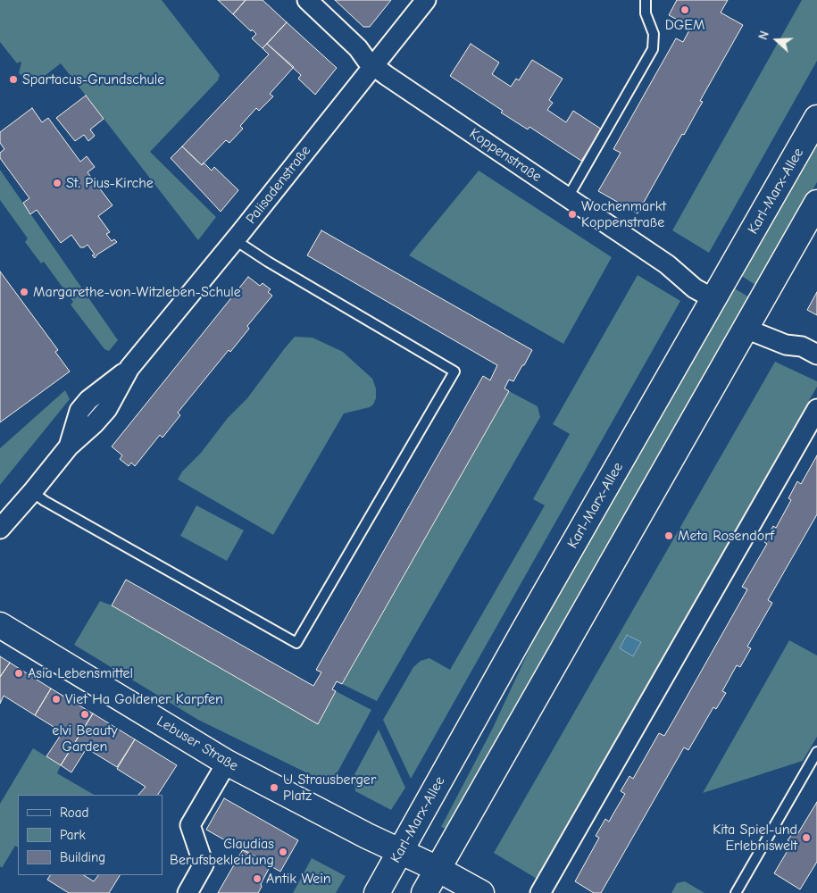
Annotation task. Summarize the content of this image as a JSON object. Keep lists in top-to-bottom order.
{
  "streets": {
    "main road": ["Karl-Marx-Allee", "Lebuser Straße"],
    "street": ["Koppenstraße", "Palisadenstraße"]
  },
  "crossings": [
    ["Koppenstraße", "Palisadenstraße"],
    ["Koppenstraße", "Karl-Marx-Allee"],
    ["Karl-Marx-Allee", "Lebuser Straße"]
  ],
  "places": [
    "DGEM",
    "Spartacus-Grundschule",
    "St. Pius-Kirche",
    "Wochenmarkt Koppenstraße",
    "Margarethe-von-Witzleben-Schule",
    "Meta Rosendorf",
    "Asia Lebensmittel",
    "Viet Ha Goldener Karpfen",
    "elvi Beauty Garden",
    "U Strausberger Platz",
    "Kita Spiel-und Erlebniswelt",
    "Claudias Berufsbekleidung",
    "Antik Wein"
  ],
  "legend": ["Road", "Park", "Building"],
  "north": "left"
}
